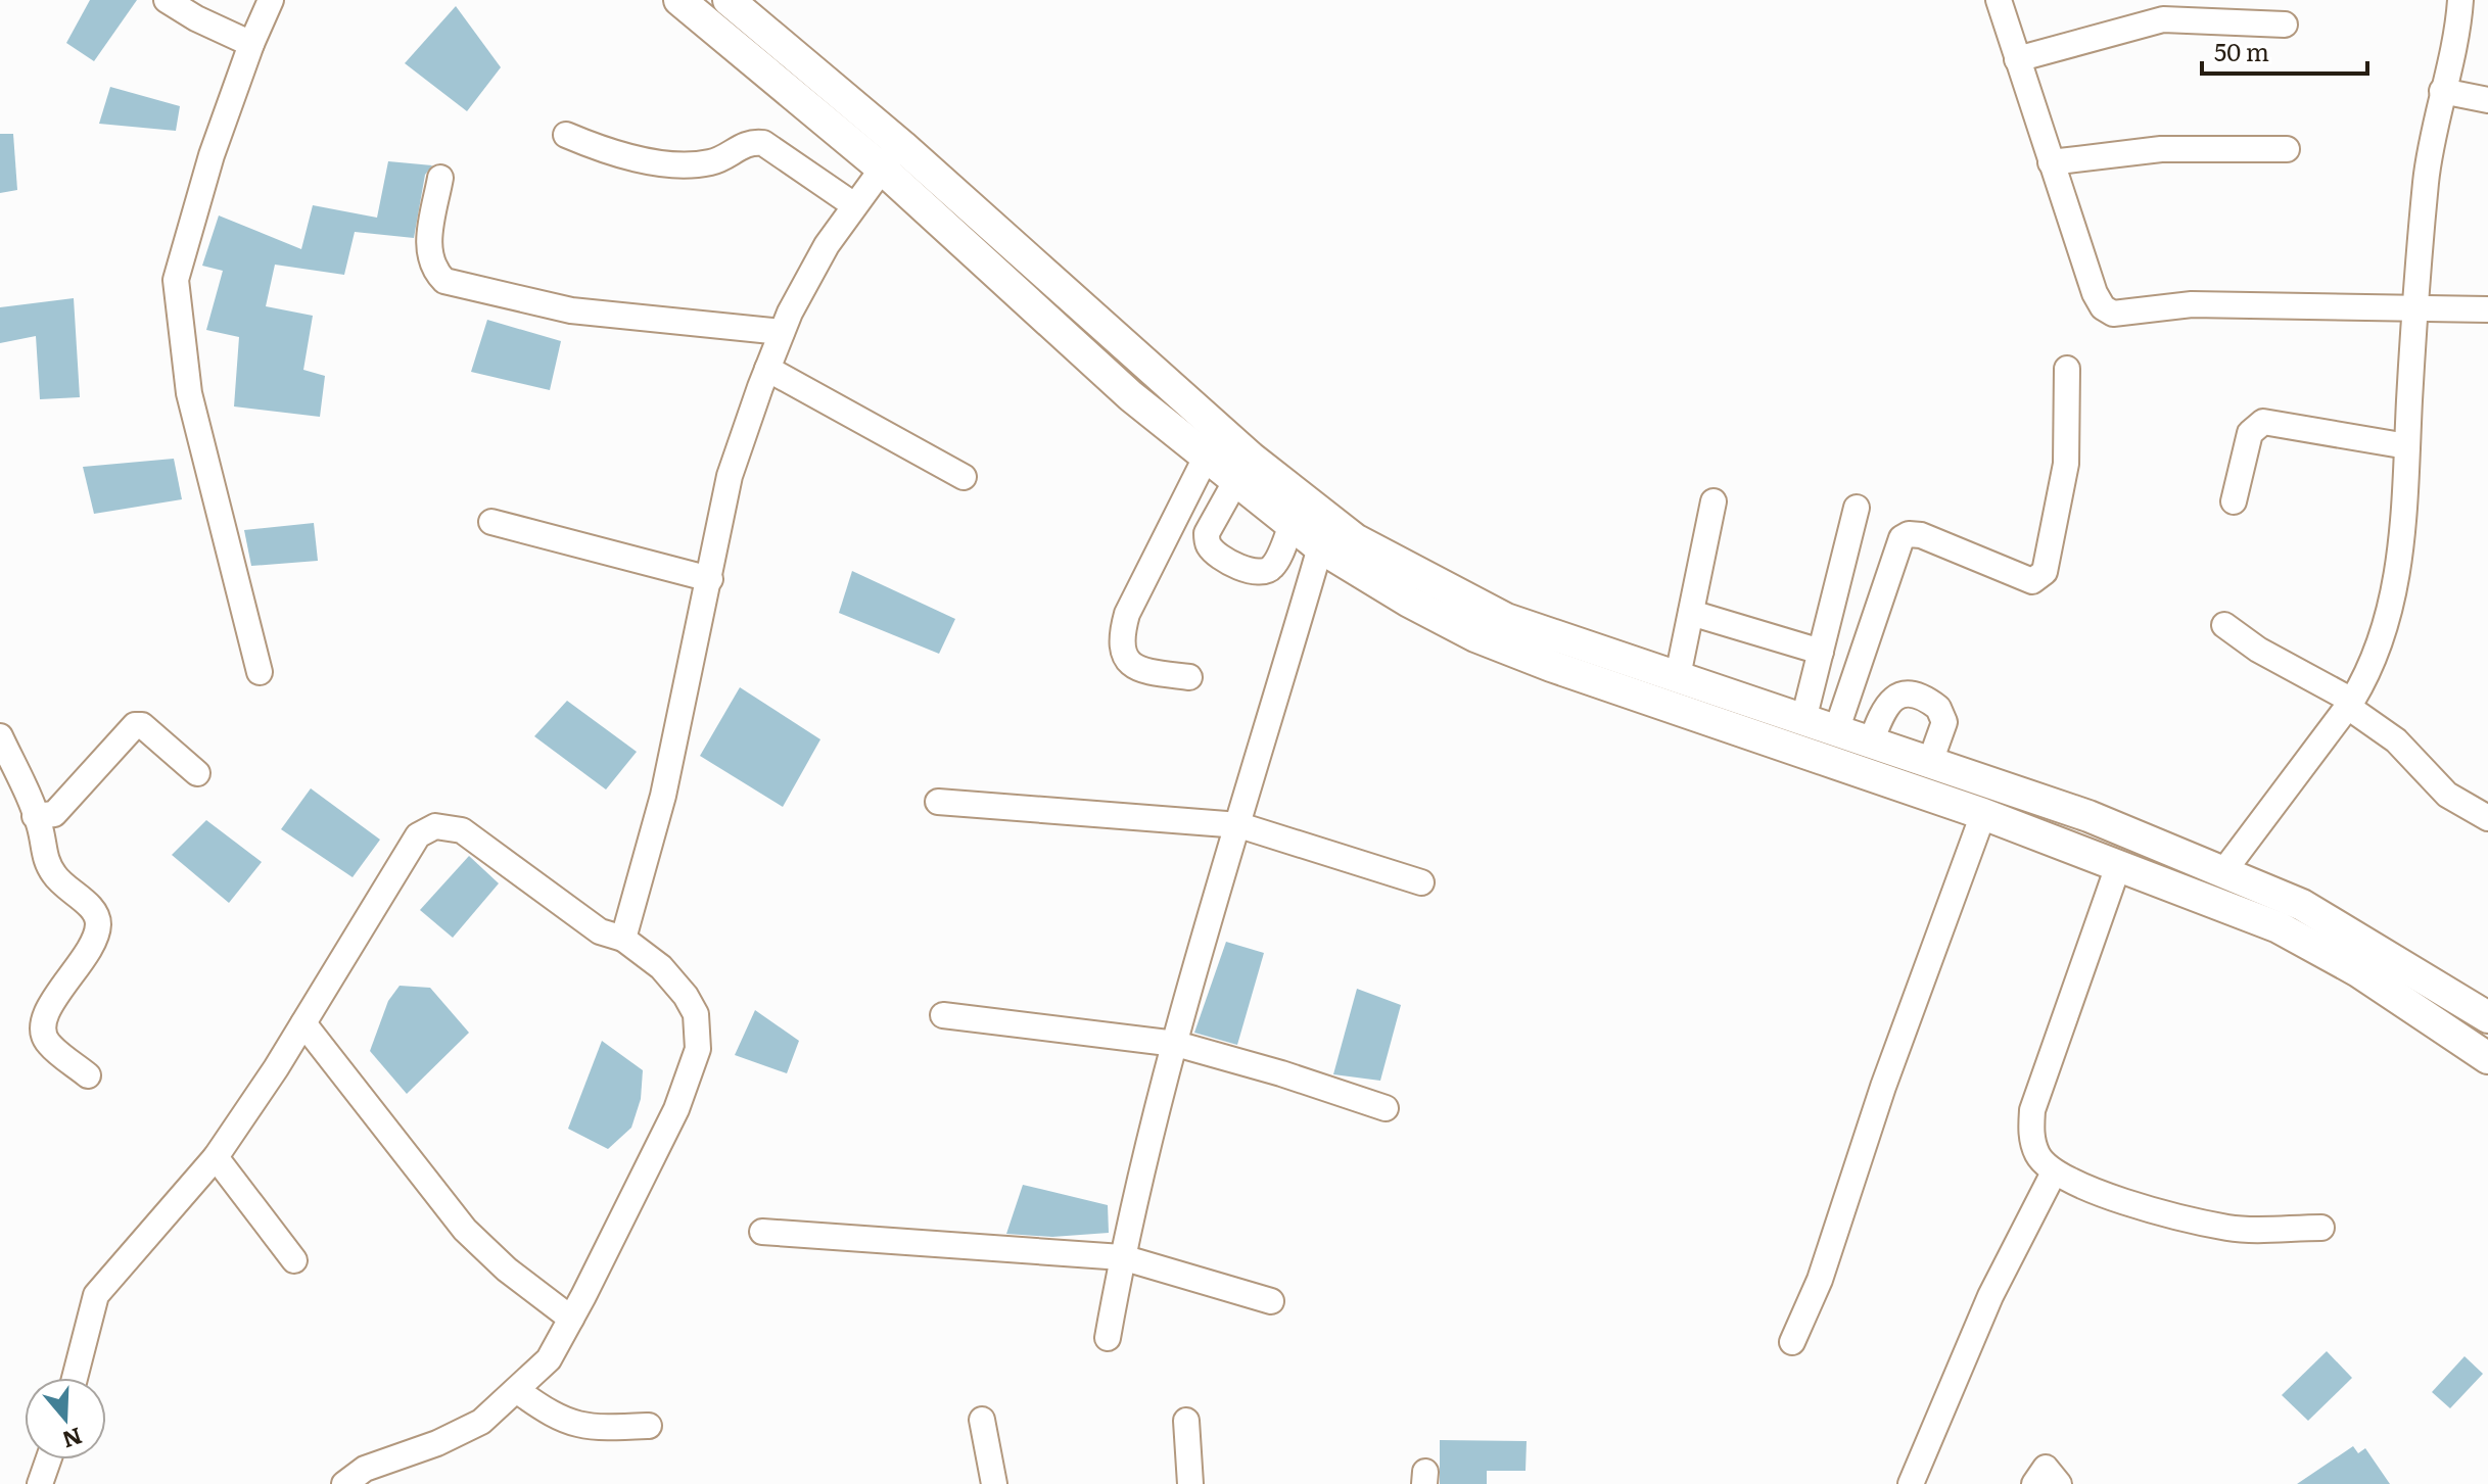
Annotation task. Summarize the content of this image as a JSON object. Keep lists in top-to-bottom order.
{
  "scale_bar": "50 m",
  "north": "bottom"
}
